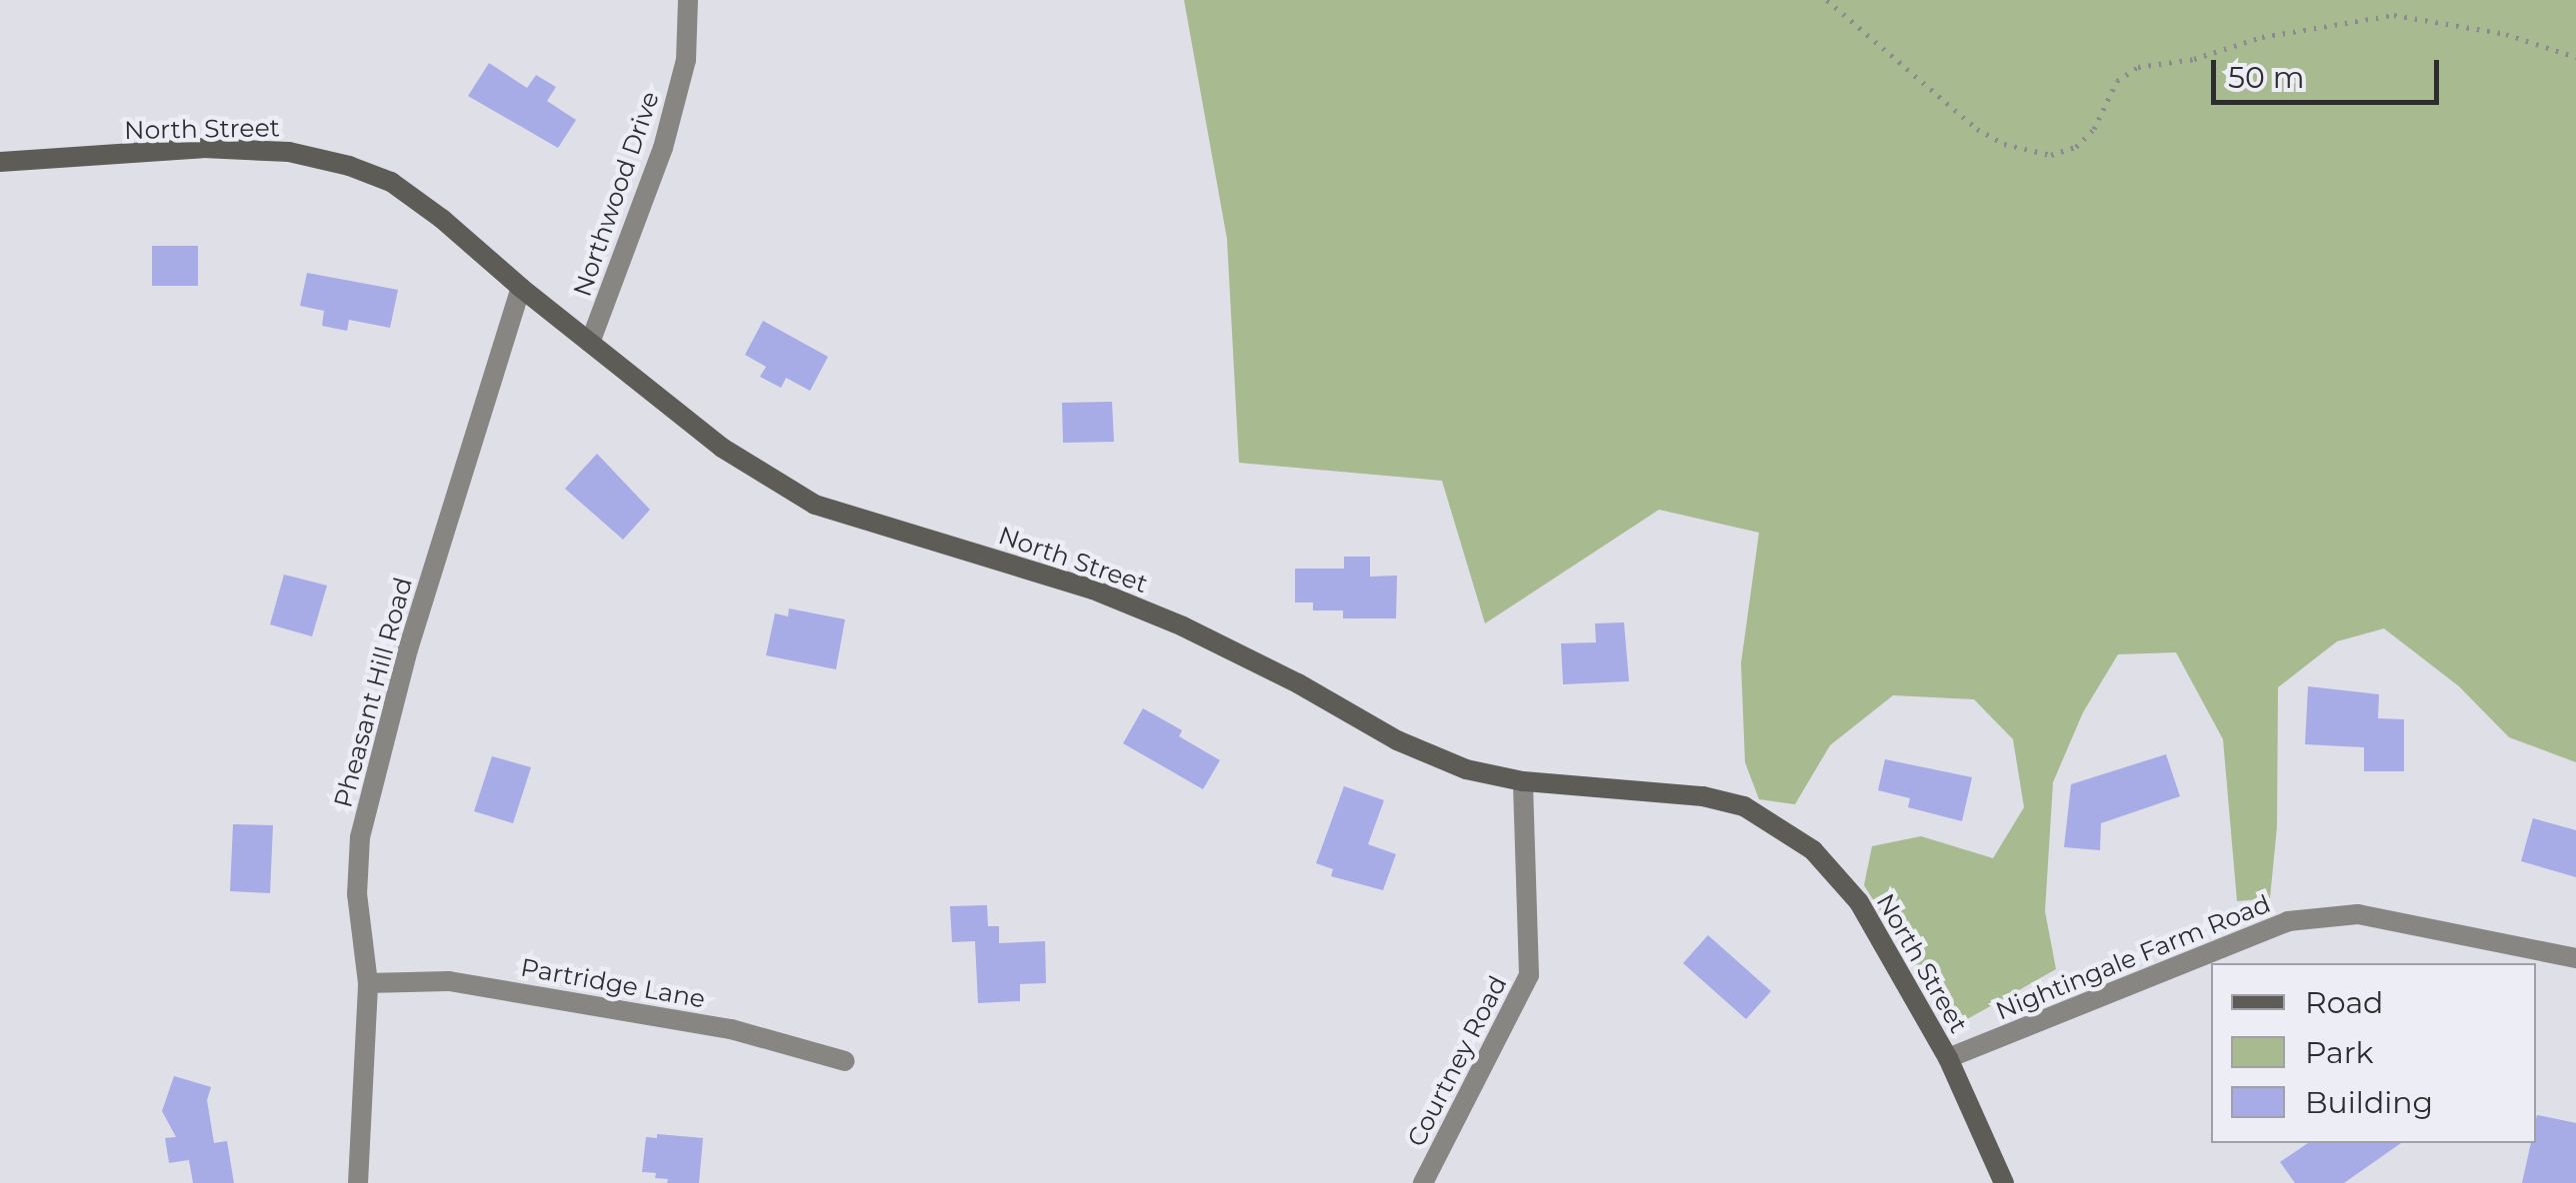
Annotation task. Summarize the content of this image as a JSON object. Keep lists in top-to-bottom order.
{
  "streets": {
    "street": [
      "North Street",
      "Northwood Drive",
      "Pheasant Hill Road",
      "Nightingale Farm Road",
      "Partridge Lane",
      "Courtney Road"
    ]
  },
  "crossings": [
    ["North Street", "Northwood Drive"],
    ["North Street", "Pheasant Hill Road"],
    ["North Street", "Nightingale Farm Road"],
    ["North Street", "Courtney Road"],
    ["Pheasant Hill Road", "Partridge Lane"]
  ],
  "legend": ["Road", "Park", "Building"],
  "scale_bar": "50 m"
}
